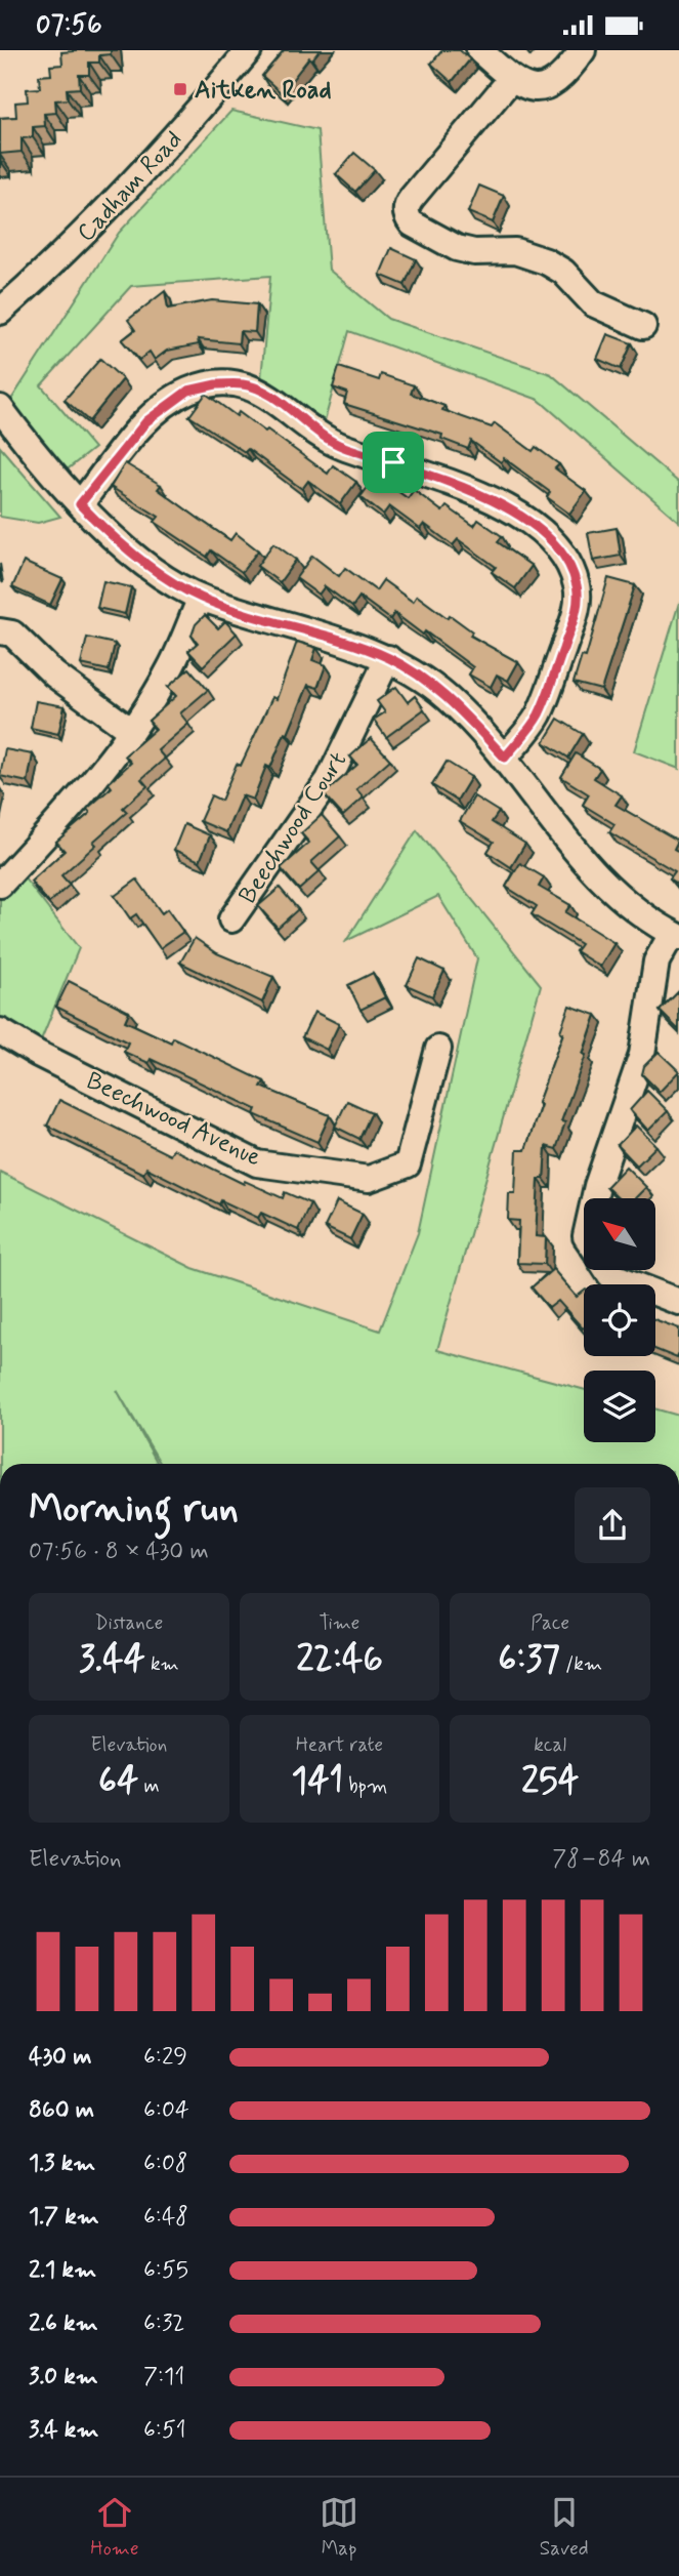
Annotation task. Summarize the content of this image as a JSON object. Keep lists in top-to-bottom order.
{
  "streets": {
    "street": ["Cadham Road", "Beechwood Court", "Beechwood Avenue"]
  },
  "places": {
    "transit": ["Aitken Road"]
  },
  "north": "top left",
  "page": {
    "status": "07:56",
    "heading": ["Morning run", "07:56 · 8 × 430 m"],
    "stats": [
      ["Distance", "3.44 km"],
      ["Time", "22:46"],
      ["Pace", "6:37 /km"],
      ["Elevation", "64 m"],
      ["Heart rate", "141 bpm"],
      ["kcal", "254"]
    ],
    "chart": ["Elevation", "78–84 m"],
    "list": [
      {
        "name": "430 m",
        "note": "6:29"
      },
      {
        "name": "860 m",
        "note": "6:04"
      },
      {
        "name": "1.3 km",
        "note": "6:08"
      },
      {
        "name": "1.7 km",
        "note": "6:48"
      },
      {
        "name": "2.1 km",
        "note": "6:55"
      },
      {
        "name": "2.6 km",
        "note": "6:32"
      },
      {
        "name": "3.0 km",
        "note": "7:11"
      },
      {
        "name": "3.4 km",
        "note": "6:51"
      }
    ],
    "tabs": ["Home", "Map", "Saved"]
  }
}
